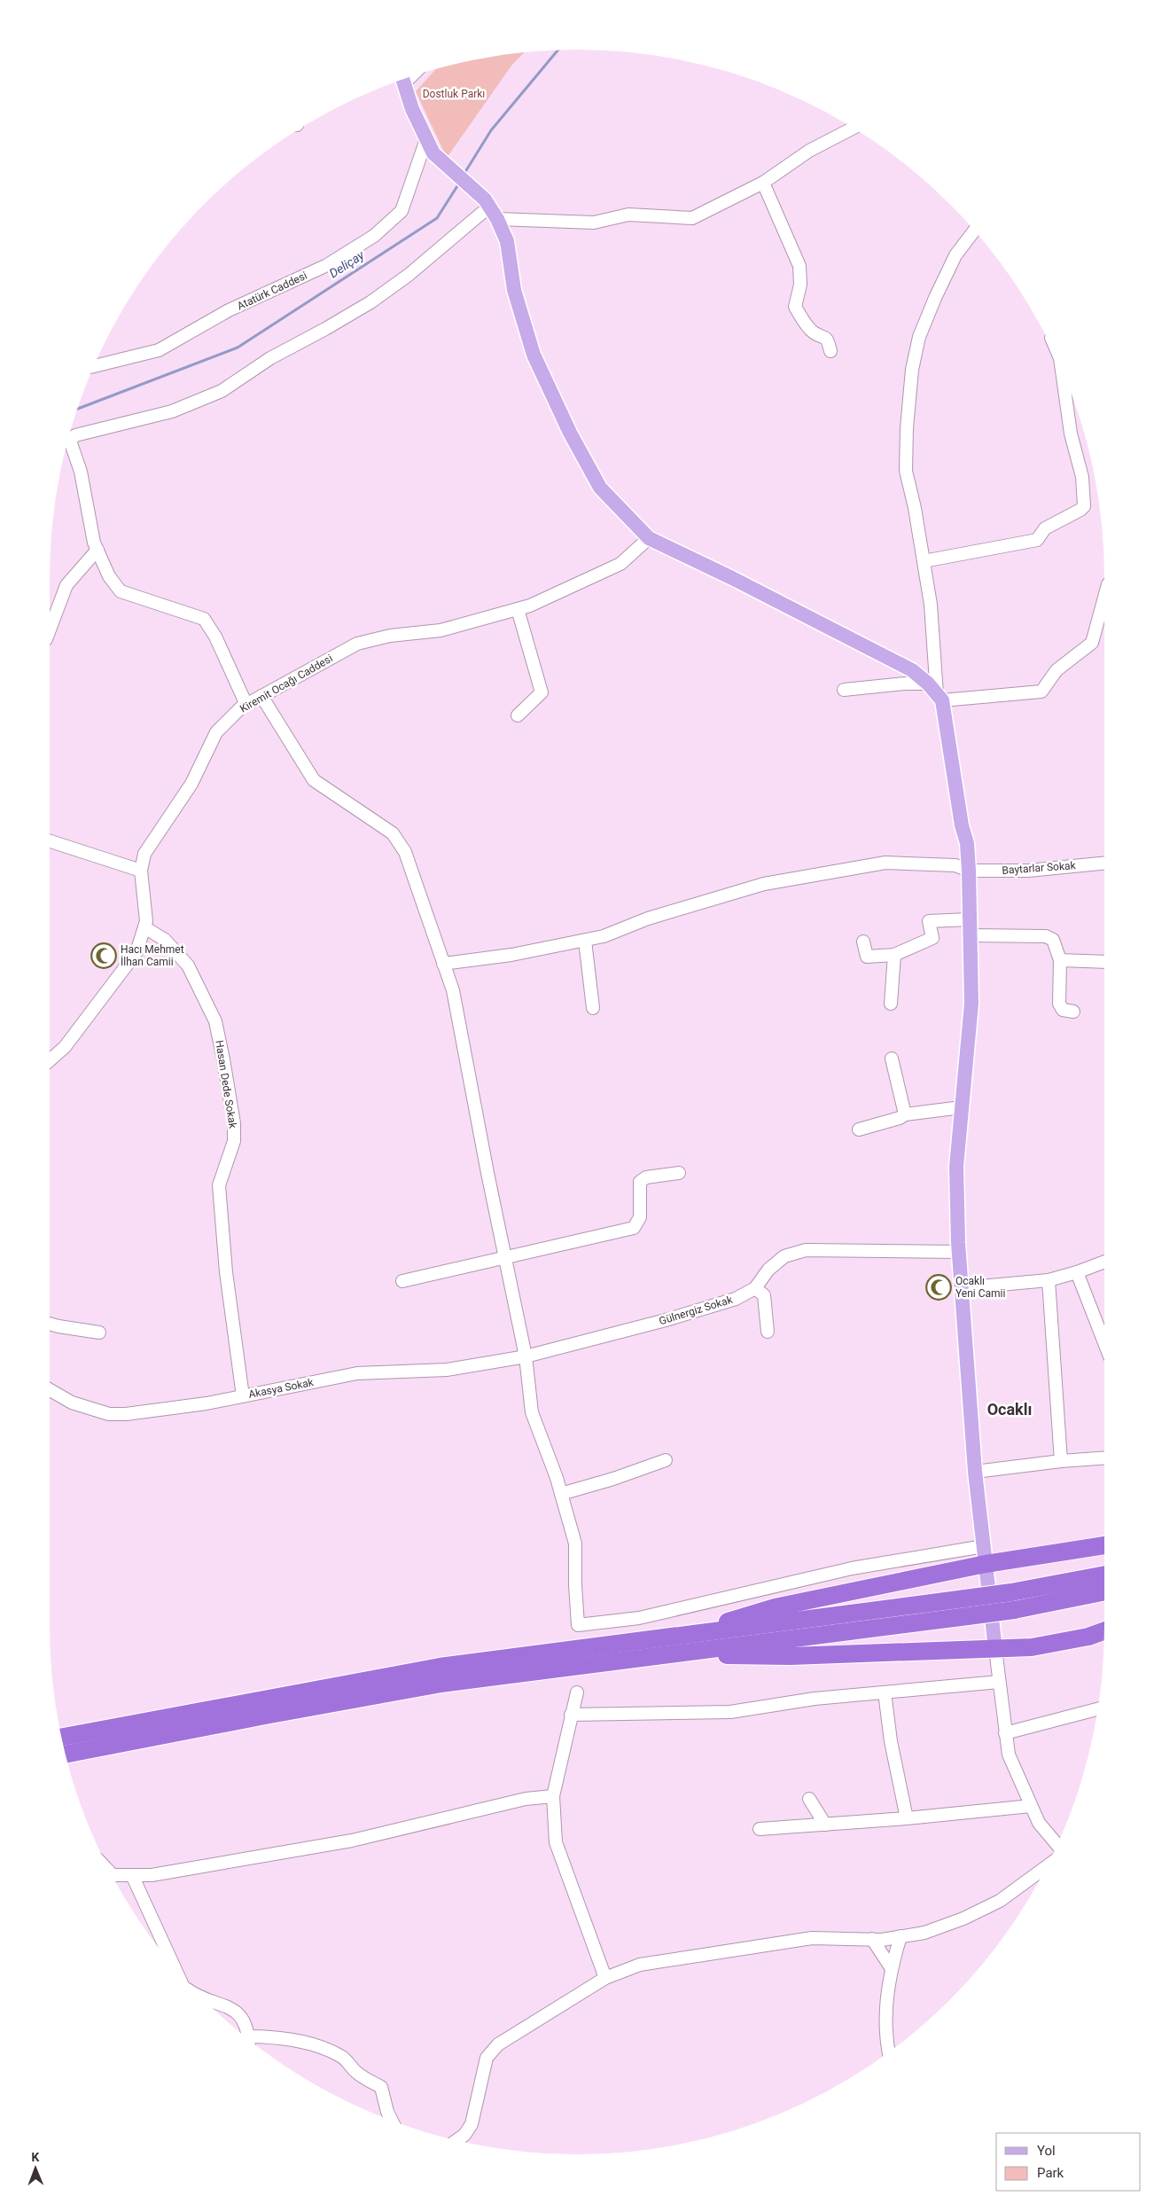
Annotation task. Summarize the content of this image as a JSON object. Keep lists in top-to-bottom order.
{
  "streets": {
    "street": [
      "Atatürk Caddesi",
      "Kiremit Ocağı Caddesi",
      "Baytarlar Sokak",
      "Hasan Dede Sokak",
      "Gülnergiz Sokak",
      "Akasya Sokak"
    ]
  },
  "crossings": [
    ["Kiremit Ocağı Caddesi", "Hasan Dede Sokak"],
    ["Hasan Dede Sokak", "Akasya Sokak"],
    ["Gülnergiz Sokak", "Akasya Sokak"]
  ],
  "districts": ["Ocaklı"],
  "water": ["Deliçay"],
  "parks": ["Dostluk Parkı"],
  "places": {
    "mosque": ["Hacı Mehmet İlhan Camii", "Ocaklı Yeni Camii"]
  },
  "legend": ["Yol", "Park"],
  "north": "top"
}
